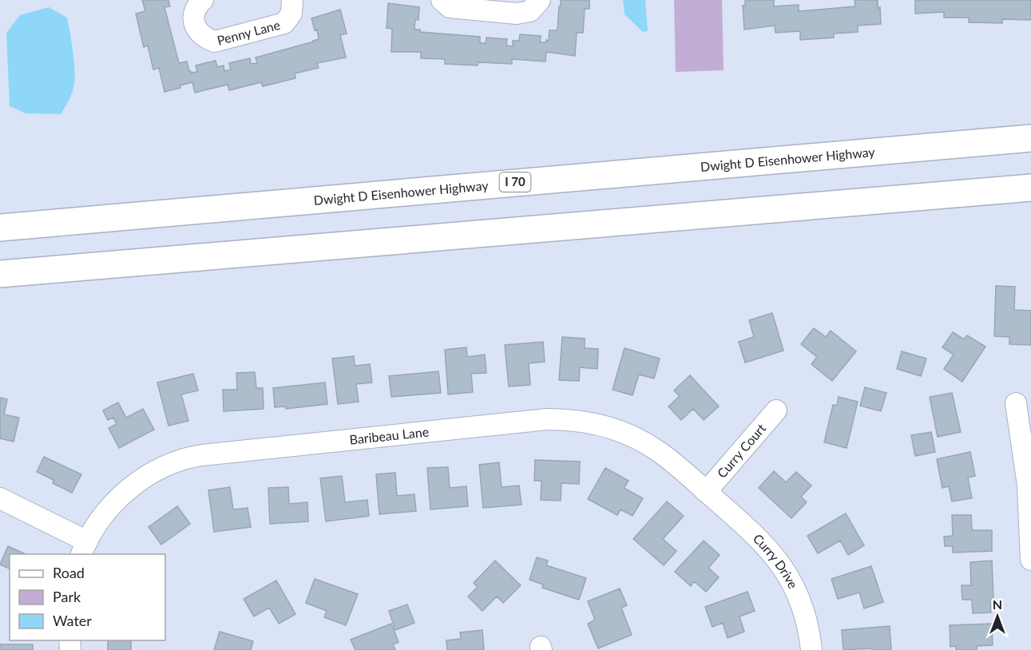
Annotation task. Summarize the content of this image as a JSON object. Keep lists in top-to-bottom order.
{
  "streets": {
    "highway": ["Dwight D Eisenhower Highway", "I 70"],
    "street": [
      "Penny Lane",
      "Baribeau Lane",
      "Curry Court",
      "Curry Drive"
    ]
  },
  "crossings": [
    ["Baribeau Lane", "Curry Court"],
    ["Baribeau Lane", "Curry Drive"],
    ["Curry Court", "Curry Drive"]
  ],
  "legend": ["Road", "Park", "Water"],
  "north": "top"
}
